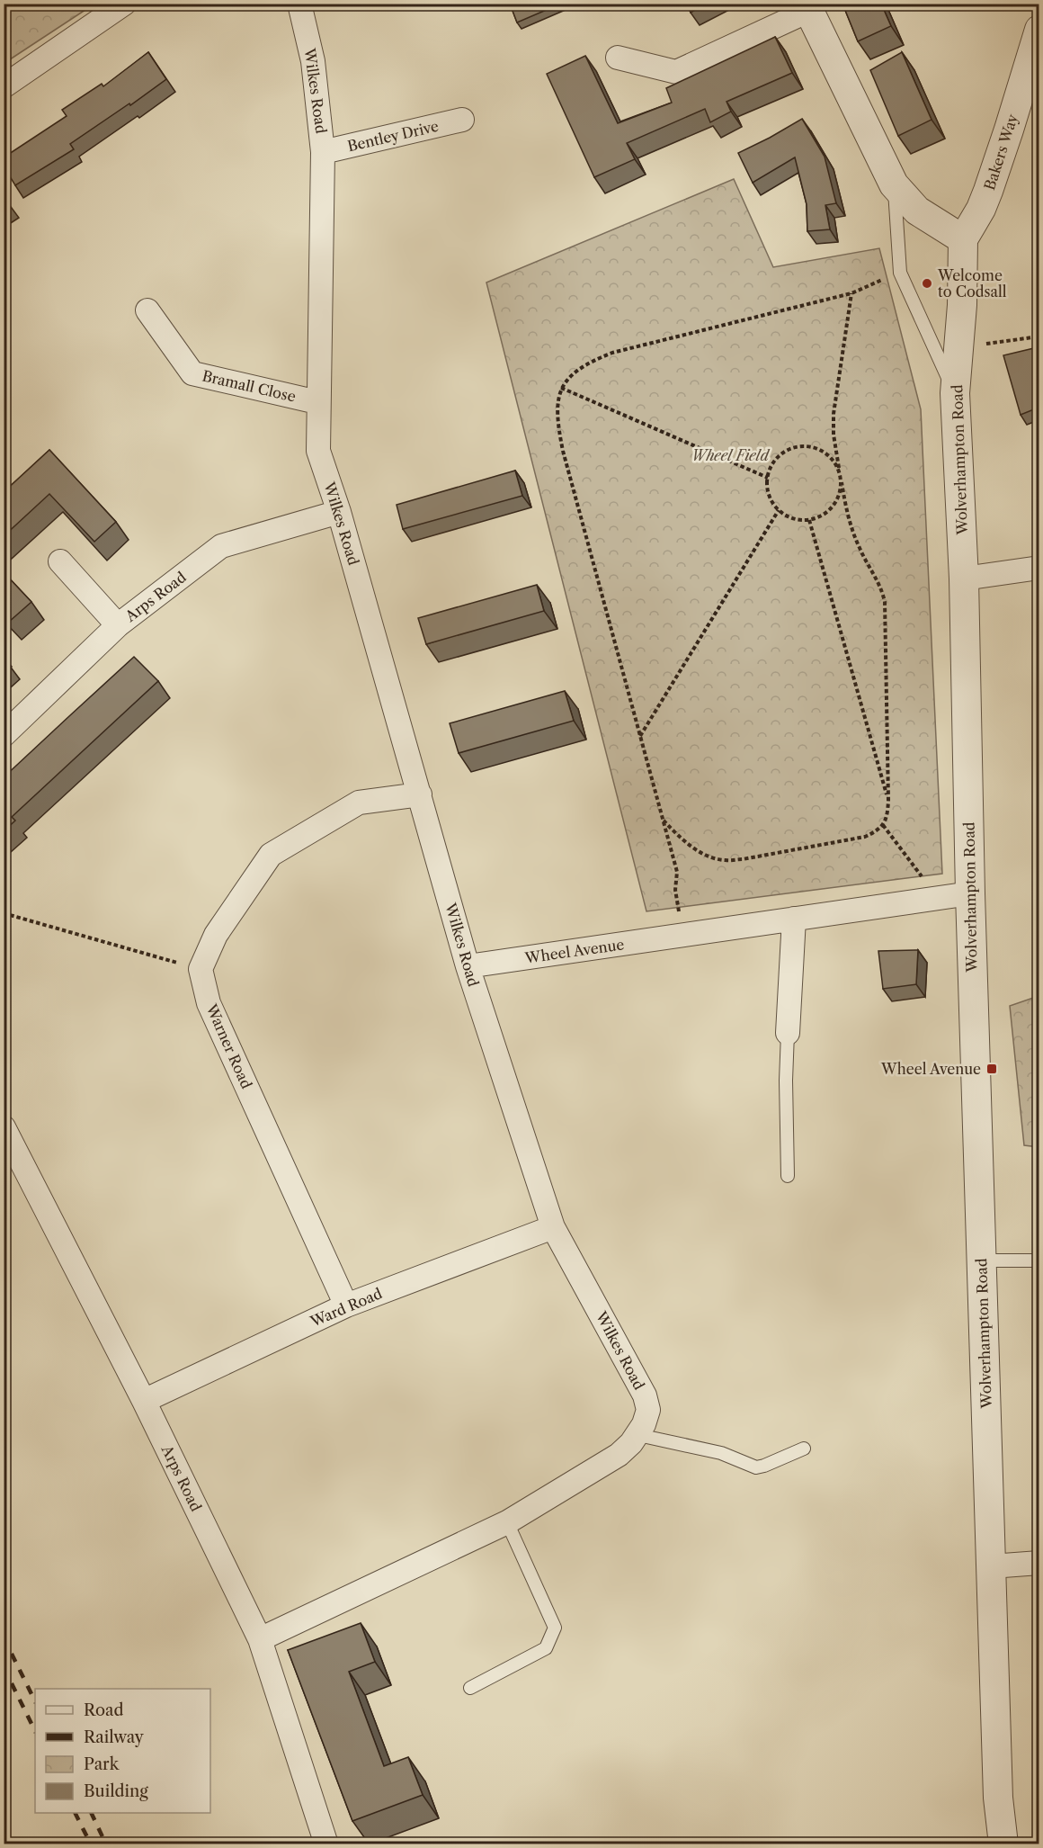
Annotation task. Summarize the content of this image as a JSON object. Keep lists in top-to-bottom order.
{
  "streets": {
    "street": [
      "Wilkes Road",
      "Bentley Drive",
      "Bakers Way",
      "Bramall Close",
      "Wolverhampton Road",
      "Arps Road",
      "Wheel Avenue",
      "Warner Road",
      "Ward Road"
    ]
  },
  "crossings": [
    ["Wilkes Road", "Bentley Drive"],
    ["Wilkes Road", "Bramall Close"],
    ["Wilkes Road", "Arps Road"],
    ["Wilkes Road", "Wheel Avenue"],
    ["Wilkes Road", "Ward Road"],
    ["Bakers Way", "Wolverhampton Road"],
    ["Wolverhampton Road", "Wheel Avenue"],
    ["Arps Road", "Ward Road"],
    ["Warner Road", "Ward Road"]
  ],
  "parks": ["Wheel Field"],
  "places": {
    "other": ["Welcome to Codsall"],
    "transit": ["Wheel Avenue"]
  },
  "legend": [
    "Road",
    "Railway",
    "Park",
    "Building"
  ]
}
